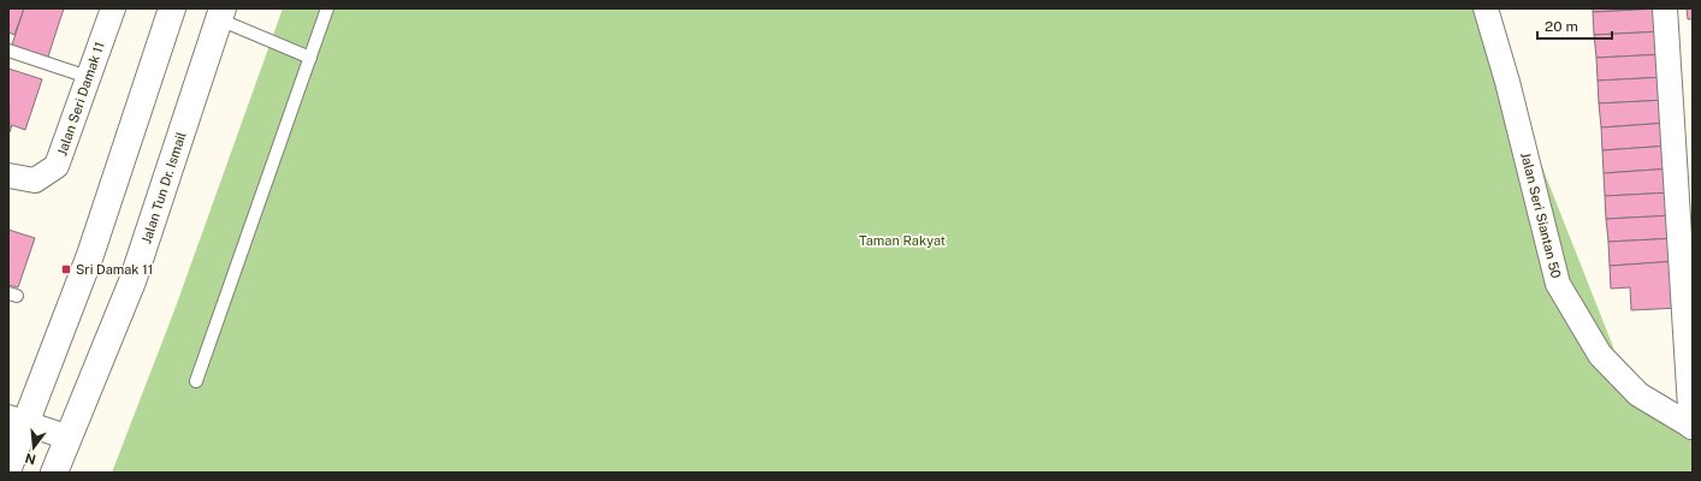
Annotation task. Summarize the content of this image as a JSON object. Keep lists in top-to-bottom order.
{
  "streets": {
    "street": ["Jalan Seri Damak 11", "Jalan Tun Dr. Ismail", "Jalan Seri Siantan 50"]
  },
  "parks": ["Taman Rakyat"],
  "places": {
    "transit": ["Sri Damak 11"]
  },
  "scale_bar": "20 m",
  "north": "bottom"
}
